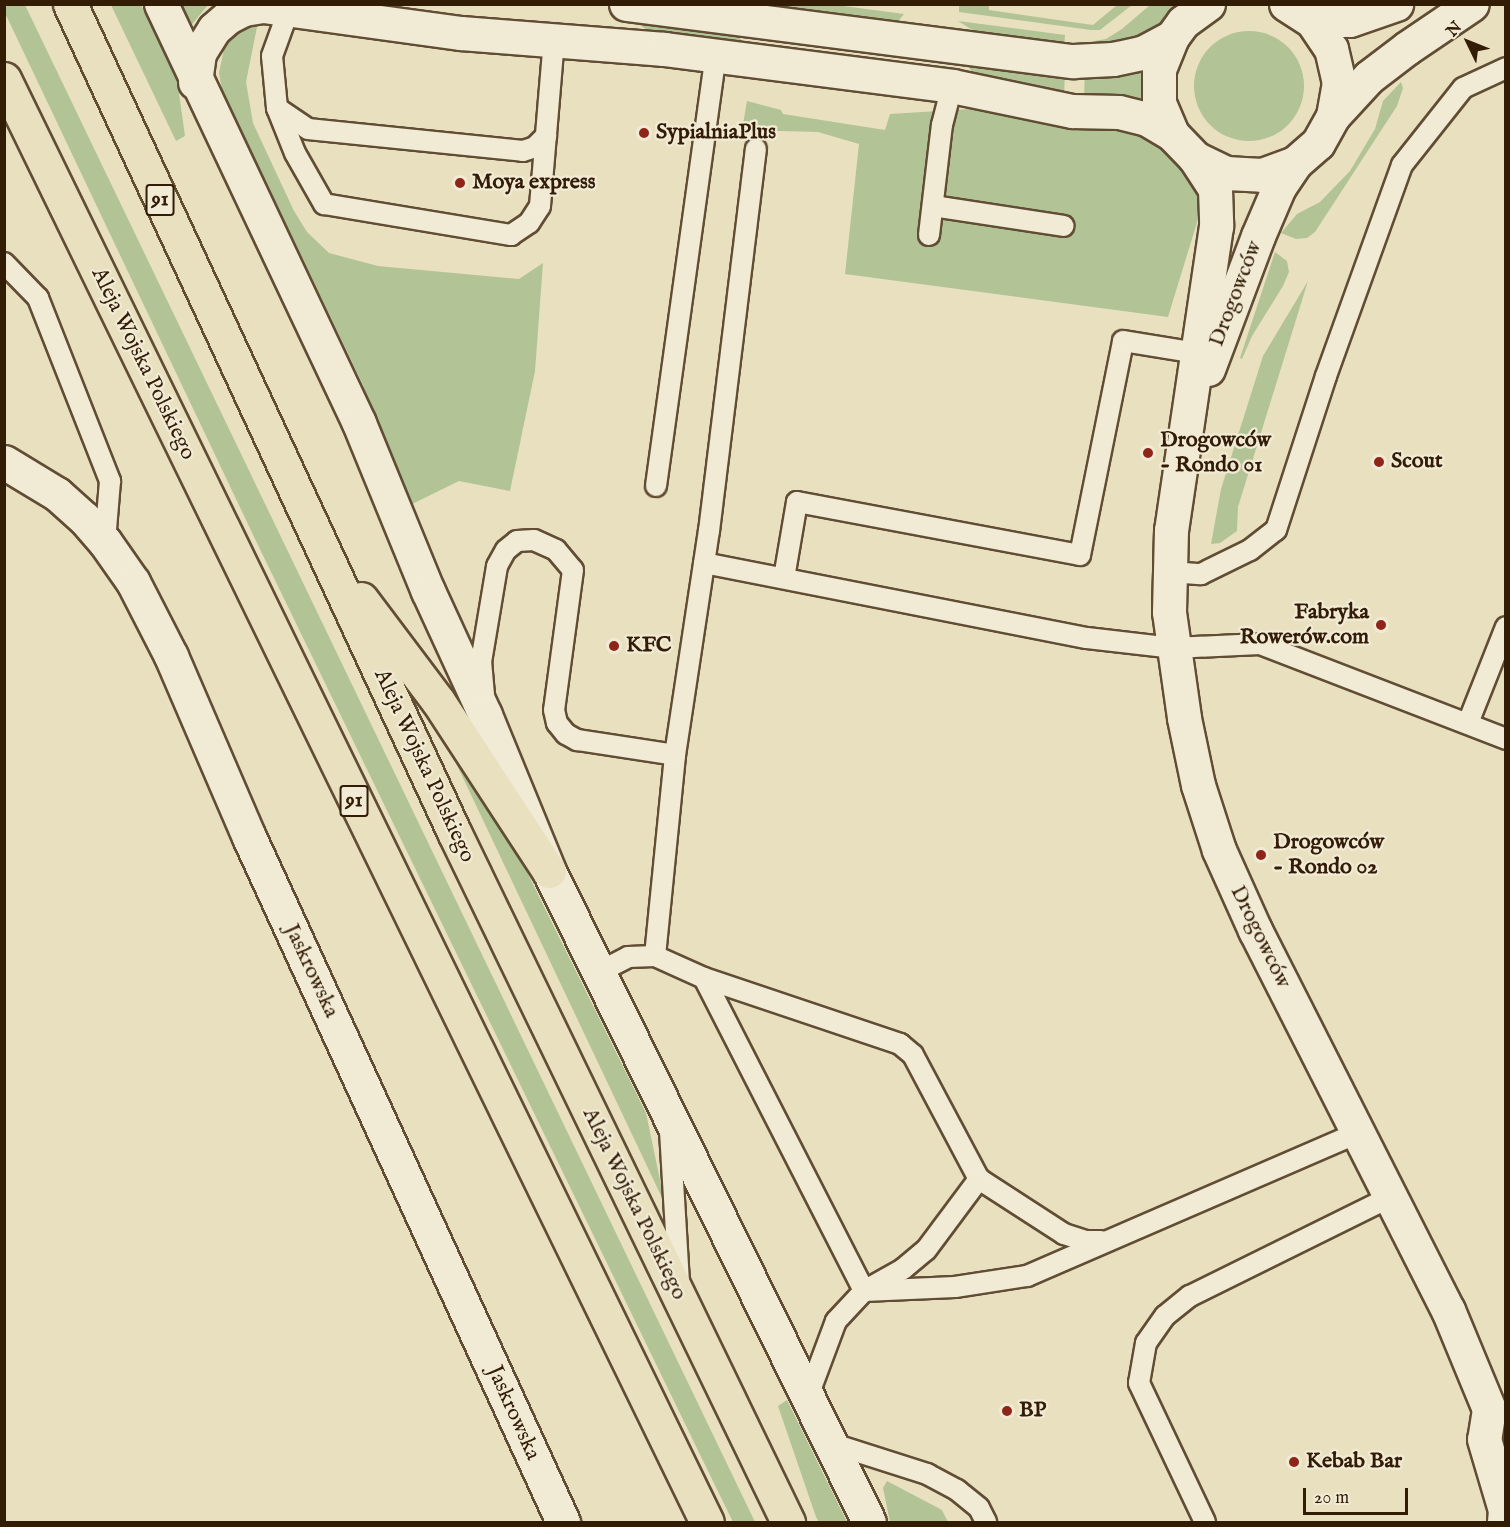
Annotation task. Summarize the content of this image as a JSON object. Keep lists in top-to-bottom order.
{
  "streets": {
    "main road": ["91", "Aleja Wojska Polskiego"],
    "street": ["Drogowców", "Jaskrowska"]
  },
  "places": [
    "SypialniaPlus",
    "Moya express",
    "Drogowców - Rondo 01",
    "Scout",
    "Fabryka Rowerów.com",
    "KFC",
    "Drogowców - Rondo 02",
    "BP",
    "Kebab Bar"
  ],
  "scale_bar": "20 m",
  "north": "top left"
}
